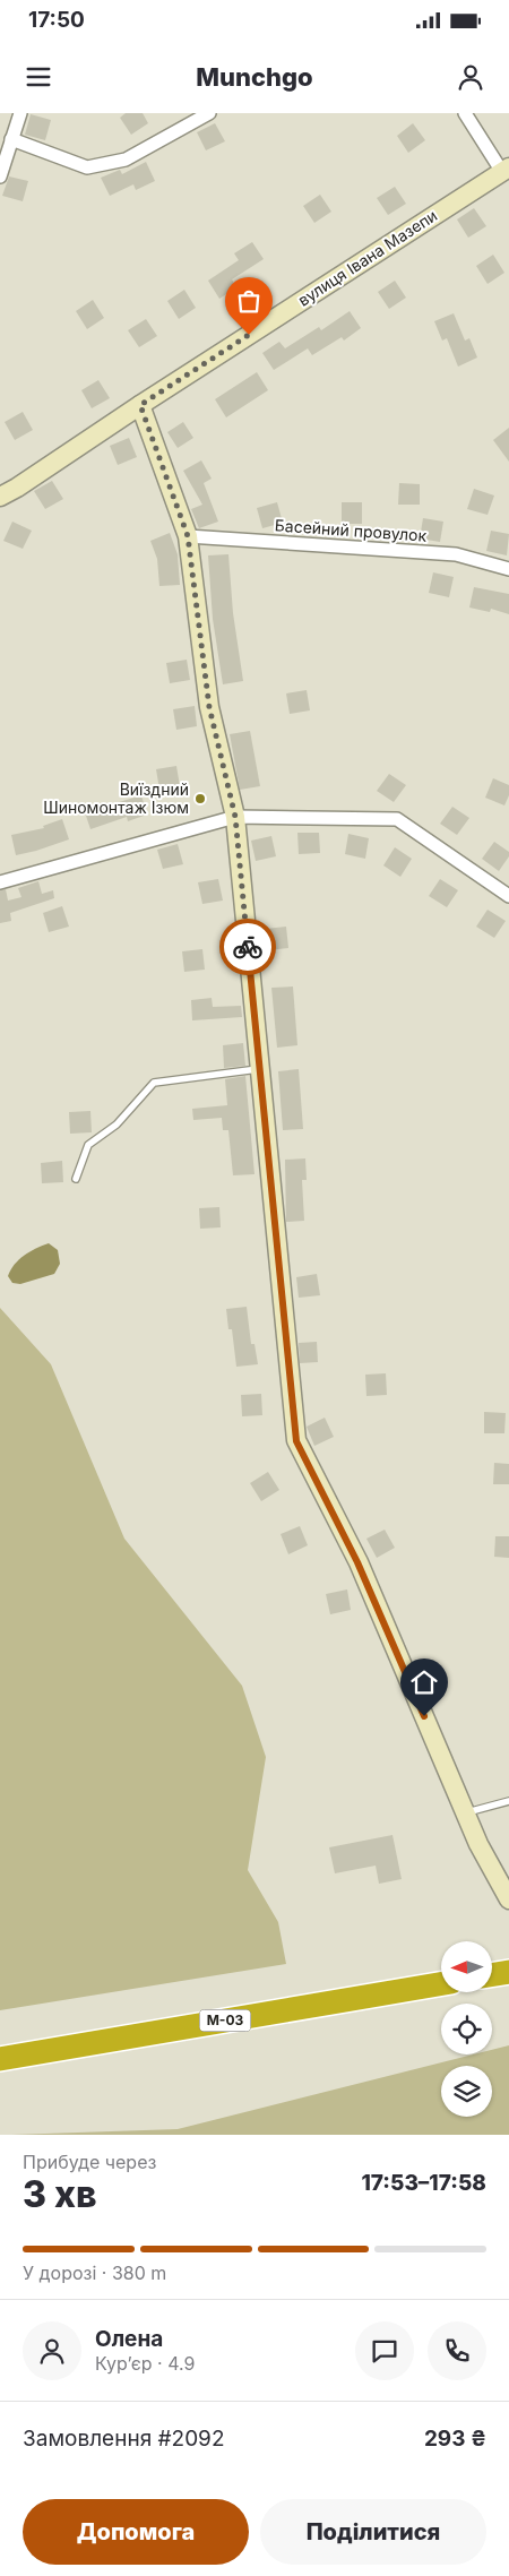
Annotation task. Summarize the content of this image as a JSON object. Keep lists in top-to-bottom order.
{
  "streets": {
    "highway": ["М-03"],
    "street": ["вулиця Івана Мазепи", "Басейний провулок"]
  },
  "places": ["Виїздний Шиномонтаж Ізюм"],
  "north": "left",
  "page": {
    "status": "17:50",
    "header": "Munchgo",
    "heading": ["3 хв", "Прибуде через", "17:53–17:58"],
    "panel": [
      "Олена",
      "Кур’єр · 4.9",
      "Замовлення #2092",
      "293 ₴"
    ],
    "bar": "У дорозі · 380 m",
    "buttons": ["Допомога", "Поділитися"]
  }
}
